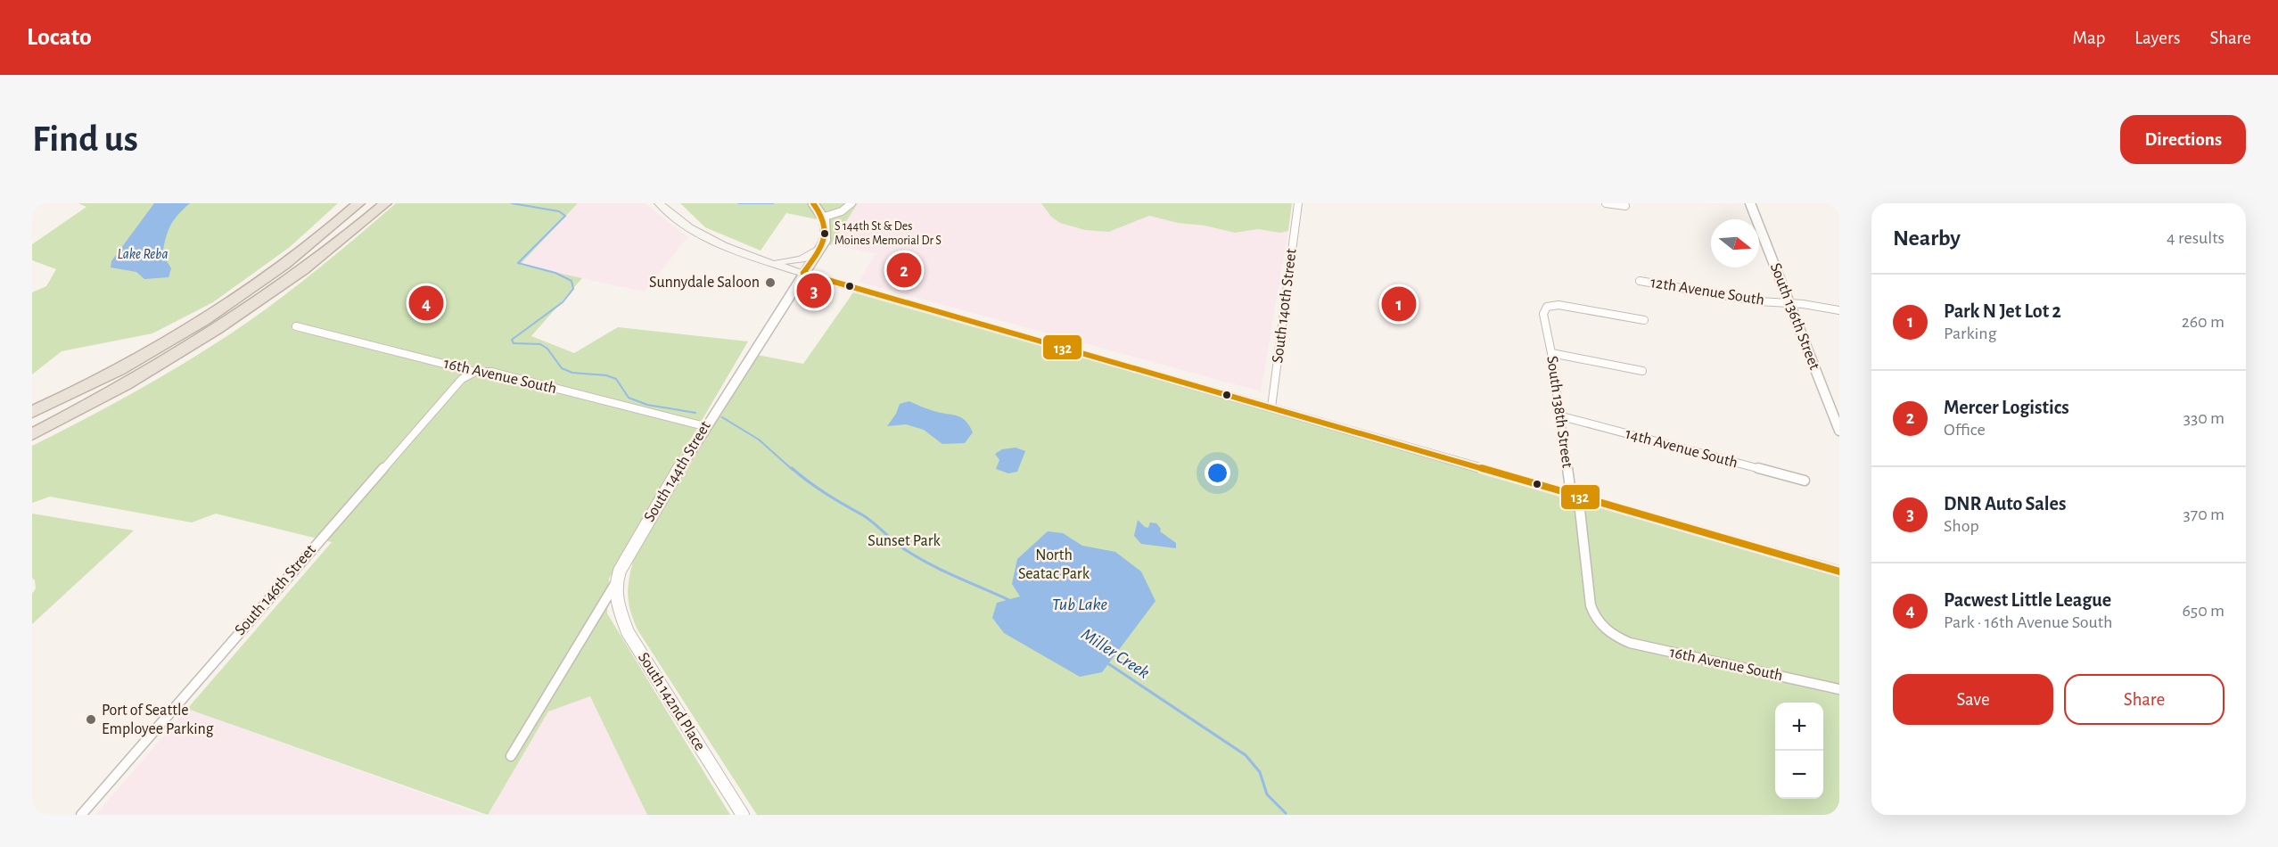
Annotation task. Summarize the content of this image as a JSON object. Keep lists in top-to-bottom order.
{
  "streets": {
    "street": [
      "12th Avenue South",
      "South 140th Street",
      "South 136th Street",
      "16th Avenue South",
      "South 138th Street",
      "14th Avenue South",
      "South 144th Street",
      "South 146th Street",
      "South 142nd Place"
    ]
  },
  "crossings": [
    ["12th Avenue South", "South 136th Street"],
    ["16th Avenue South", "South 138th Street"],
    ["16th Avenue South", "South 144th Street"],
    ["16th Avenue South", "South 146th Street"],
    ["South 138th Street", "14th Avenue South"],
    ["South 144th Street", "South 142nd Place"]
  ],
  "water": ["Lake Reba", "Tub Lake", "Miller Creek"],
  "parks": ["Sunset Park", "North Seatac Park"],
  "places": ["S 144th St & Des Moines Memorial Dr S", "Sunnydale Saloon", "Port of Seattle Employee Parking"],
  "lines": ["transit line 132"],
  "north": "right",
  "page": {
    "header": "Locato",
    "nav": ["Map", "Layers", "Share"],
    "buttons": [
      "Directions",
      ["Save", "Share"]
    ],
    "title": "Find us",
    "heading": ["Nearby", "4 results"],
    "pins": [
      "2",
      "3",
      "4",
      "1"
    ],
    "list": [
      {
        "mark": "1",
        "name": "Park N Jet Lot 2",
        "note": "Parking",
        "value": "260 m"
      },
      {
        "mark": "2",
        "name": "Mercer Logistics",
        "note": "Office",
        "value": "330 m"
      },
      {
        "mark": "3",
        "name": "DNR Auto Sales",
        "note": "Shop",
        "value": "370 m"
      },
      {
        "mark": "4",
        "name": "Pacwest Little League",
        "note": "Park · 16th Avenue South",
        "value": "650 m"
      }
    ],
    "map_buttons": ["+", "−"]
  }
}
